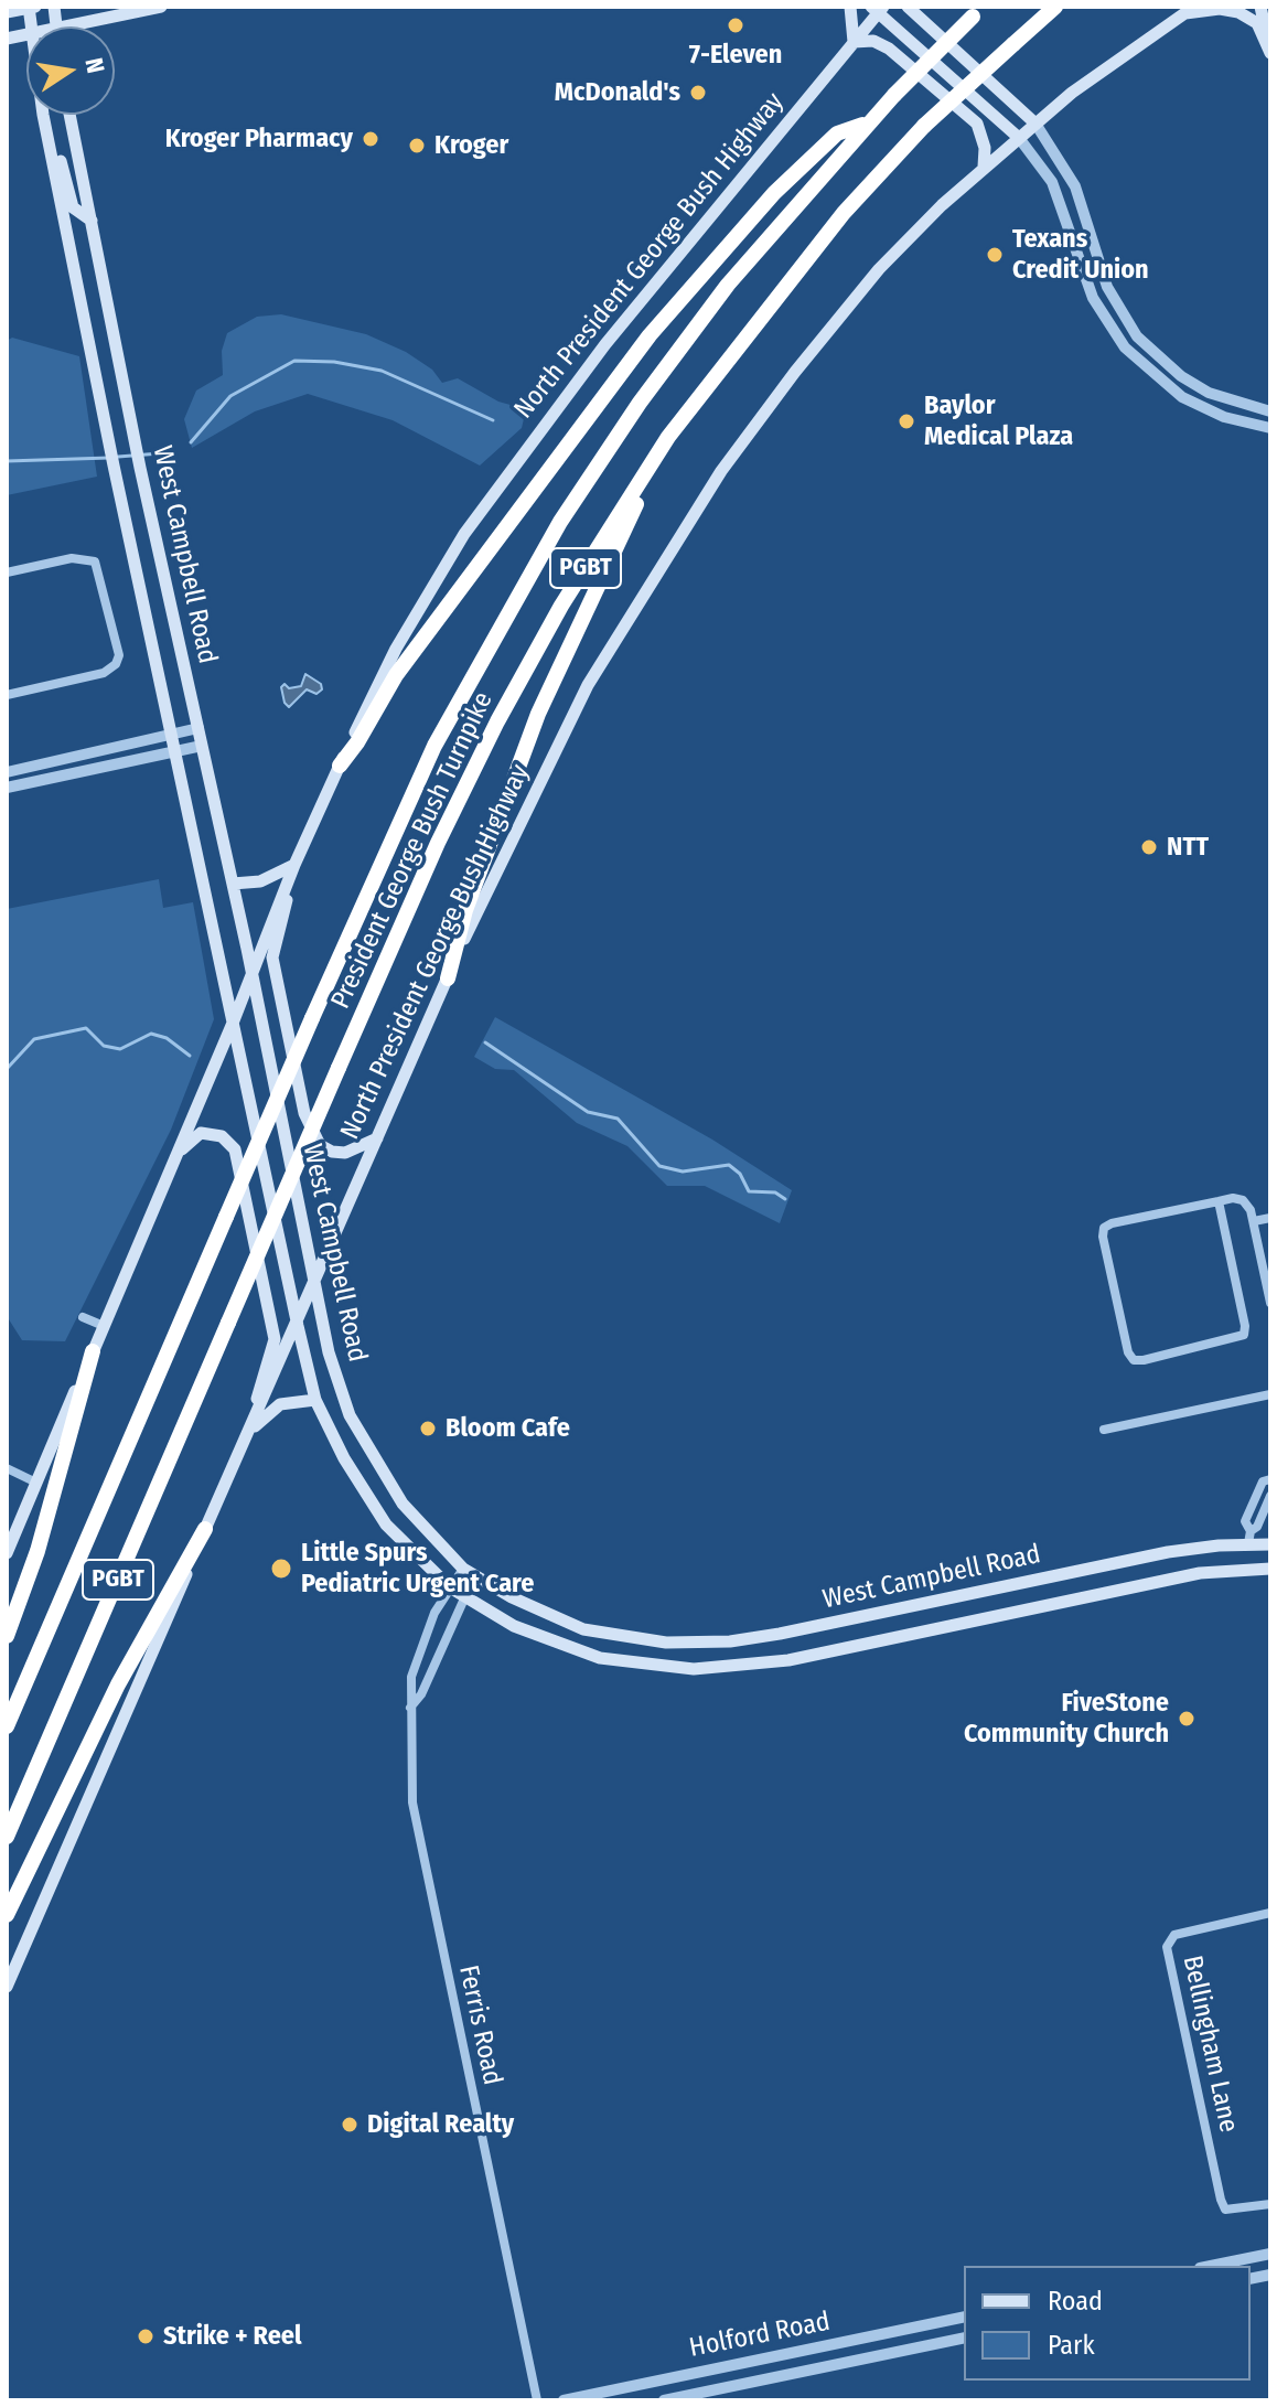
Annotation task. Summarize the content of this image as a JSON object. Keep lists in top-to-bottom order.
{
  "streets": {
    "highway": ["PGBT", "President George Bush Turnpike"],
    "main road": ["North President George Bush Highway", "West Campbell Road"],
    "street": ["Ferris Road", "Bellingham Lane", "Holford Road"]
  },
  "crossings": [
    ["North President George Bush Highway", "West Campbell Road"],
    ["West Campbell Road", "Ferris Road"]
  ],
  "places": [
    "7-Eleven",
    "McDonald's",
    "Kroger Pharmacy",
    "Kroger",
    "Texans Credit Union",
    "Baylor Medical Plaza",
    "NTT",
    "Bloom Cafe",
    "Little Spurs Pediatric Urgent Care",
    "FiveStone Community Church",
    "Digital Realty",
    "Strike + Reel"
  ],
  "legend": ["Road", "Park"],
  "north": "right"
}
